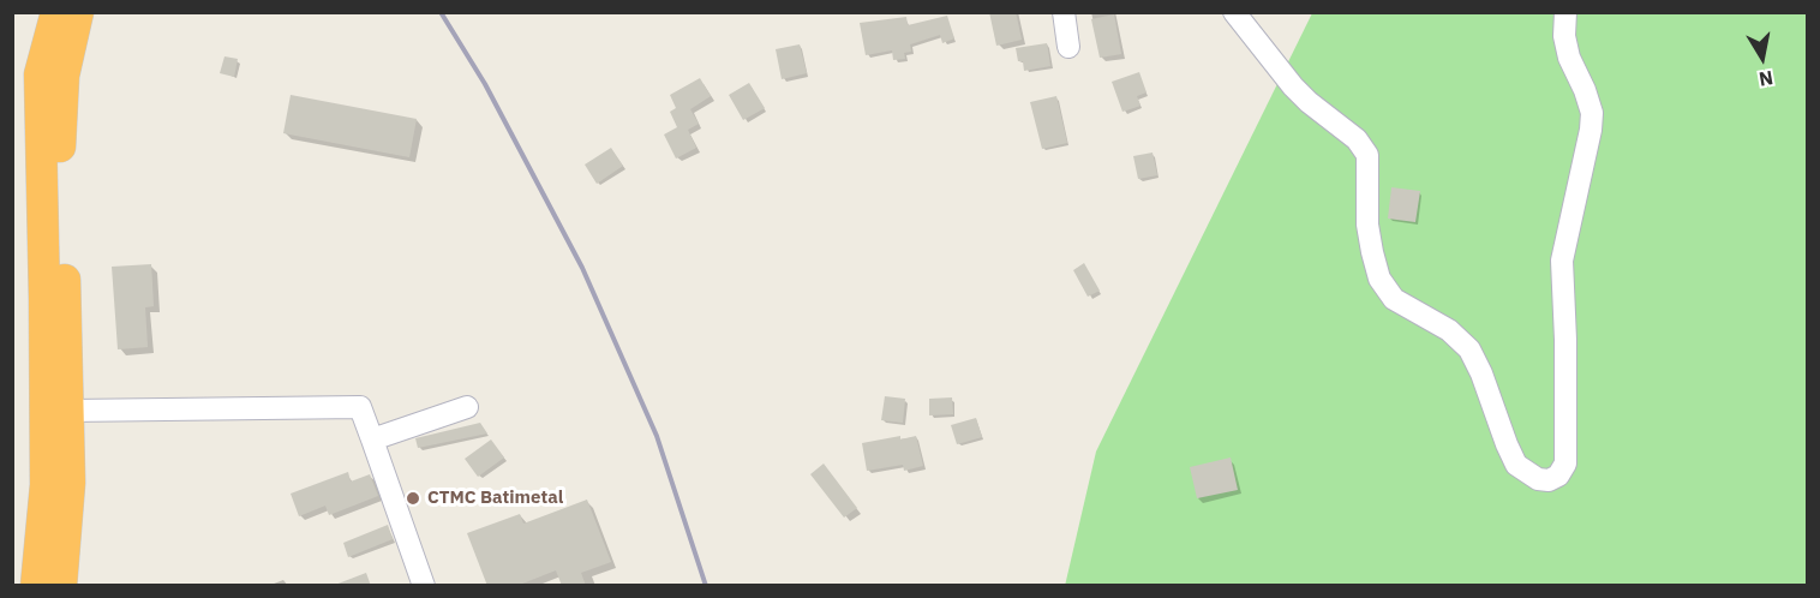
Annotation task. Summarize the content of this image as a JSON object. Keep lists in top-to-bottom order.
{
  "places": ["CTMC Batimetal"],
  "north": "bottom"
}
